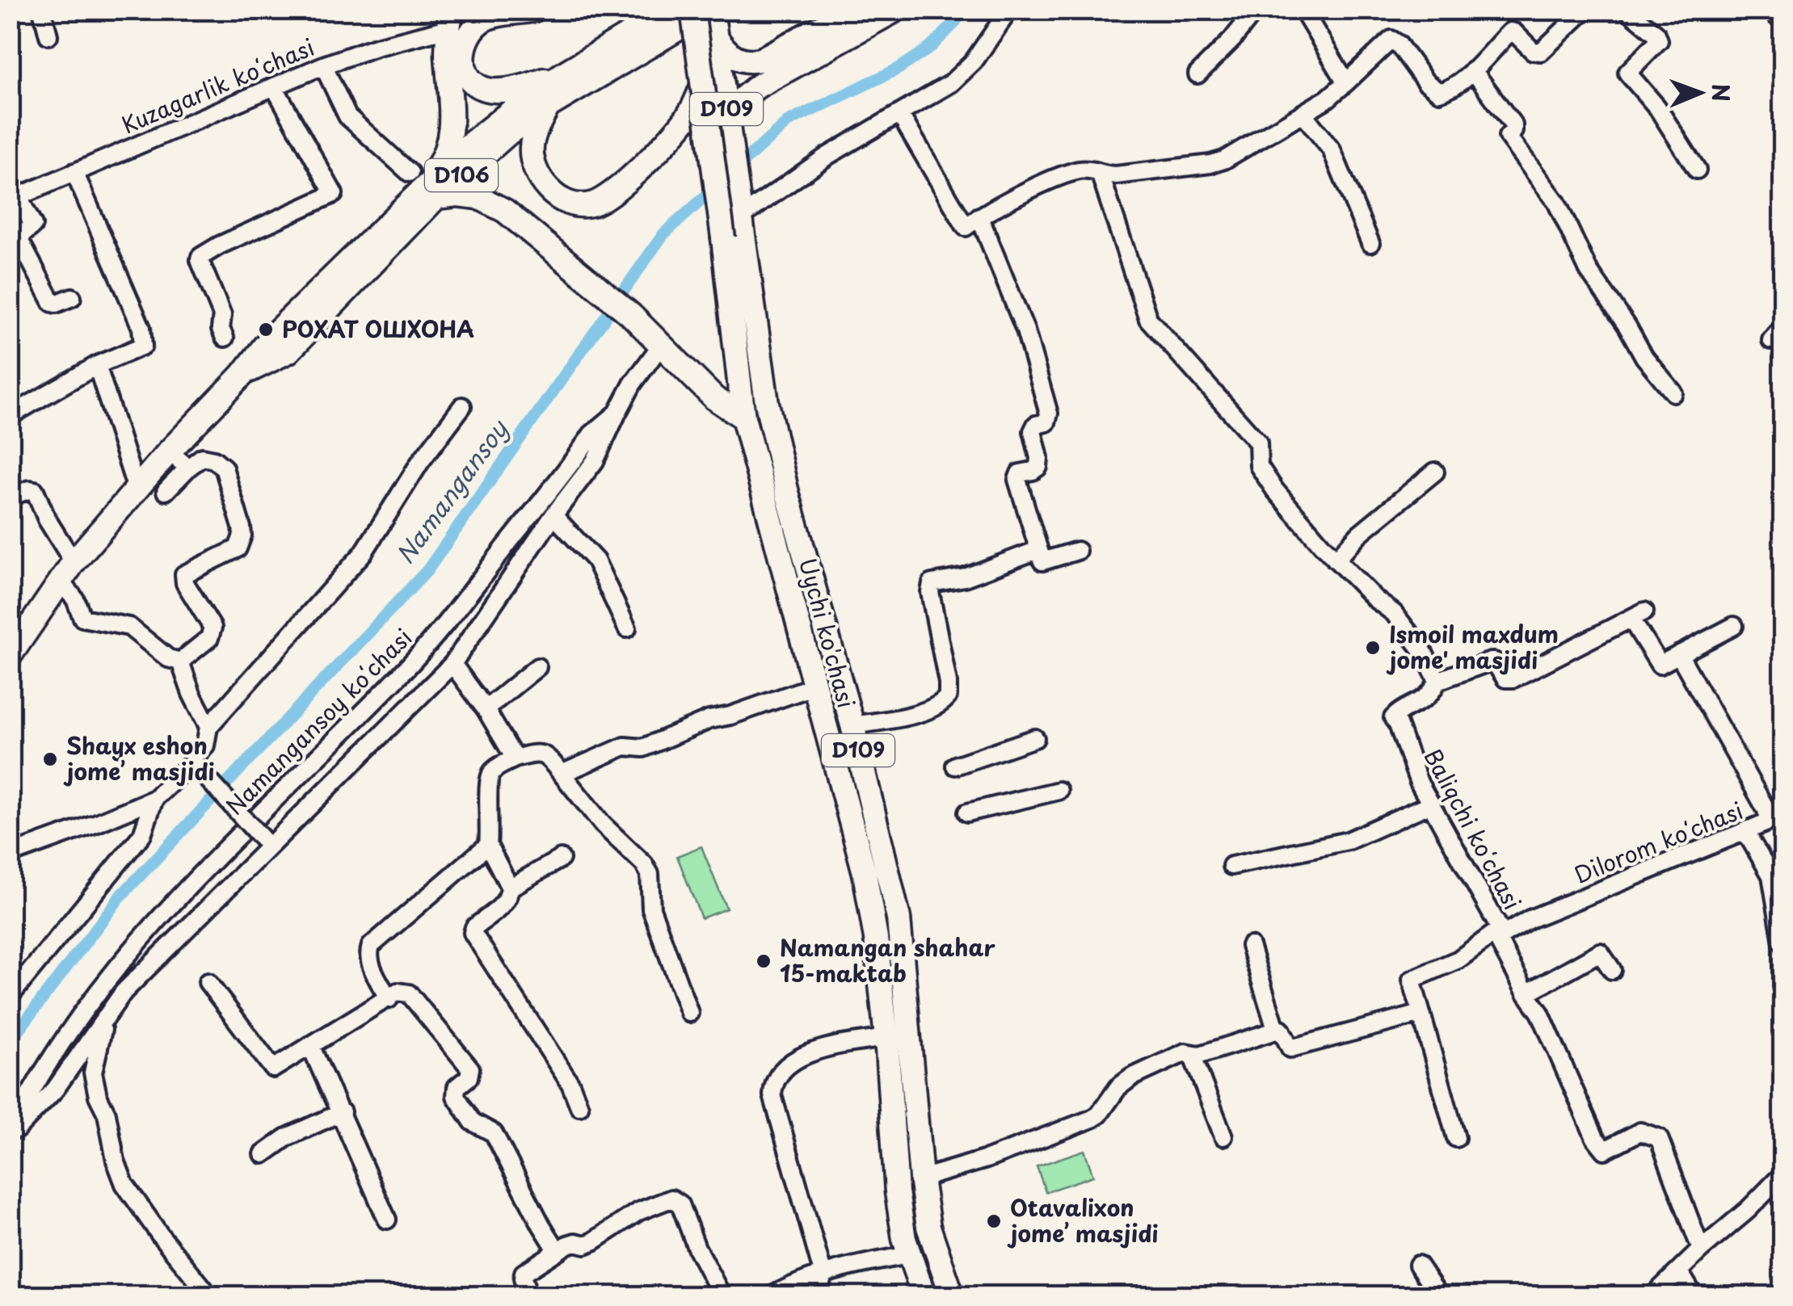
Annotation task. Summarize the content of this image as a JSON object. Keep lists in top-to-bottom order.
{
  "streets": {
    "main road": ["D109", "D106", "Uychi ko'chasi"],
    "street": [
      "Kuzagarlik koʻchasi",
      "Namangansoy koʻchasi",
      "Baliqchi koʻchasi",
      "Dilorom koʻchasi"
    ]
  },
  "crossings": [
    ["D109", "D106"],
    ["D109", "Uychi ko'chasi"],
    ["Baliqchi koʻchasi", "Dilorom koʻchasi"]
  ],
  "water": ["Namangansoy"],
  "places": [
    "РОХАТ ОШХОНА",
    "Ismoil maxdum jome' masjidi",
    "Shayx eshon jome’ masjidi",
    "Namangan shahar 15-maktab",
    "Otavalixon jome’ masjidi"
  ],
  "north": "right"
}
